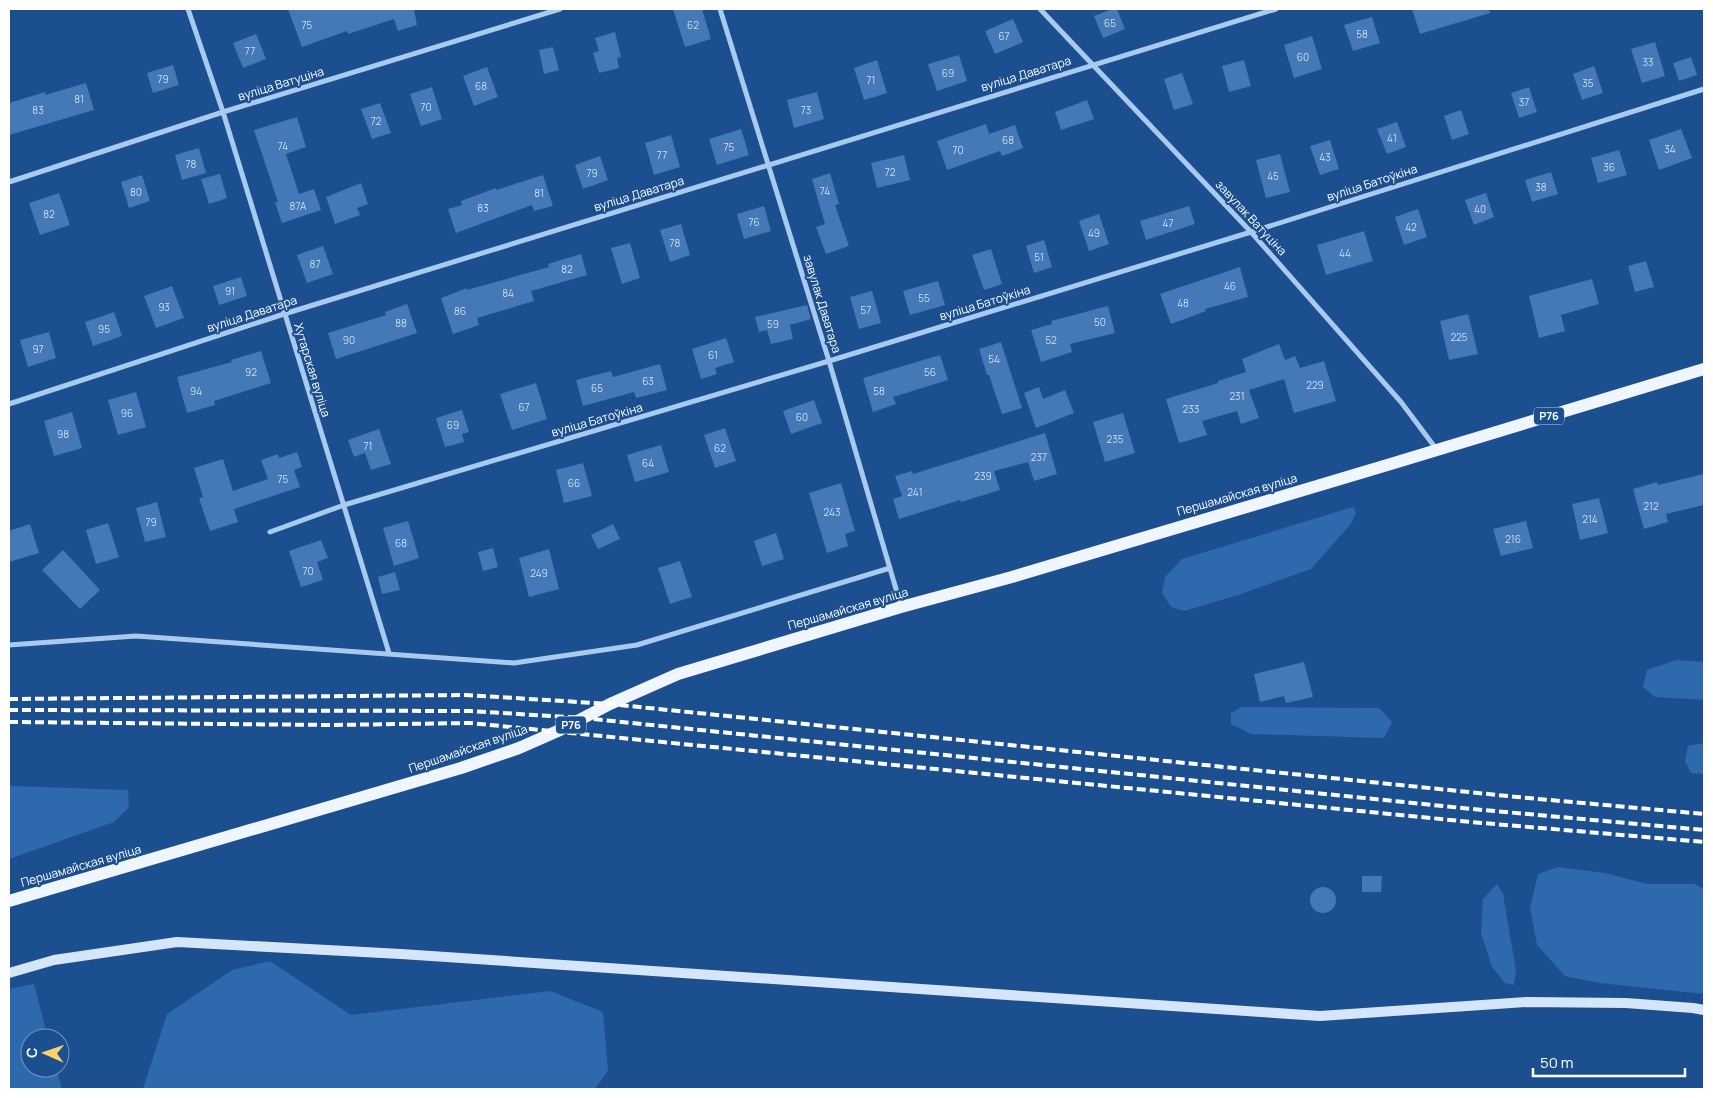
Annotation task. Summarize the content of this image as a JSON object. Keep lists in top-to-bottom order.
{
  "streets": {
    "main road": ["Р76", "Першамайская вуліца"],
    "street": [
      "вуліца Даватара",
      "вуліца Ватуціна",
      "вуліца Батоўкіна",
      "завулак Ватуціна",
      "завулак Даватара",
      "Хутарская вуліца"
    ]
  },
  "crossings": [
    ["вуліца Даватара", "завулак Ватуціна"],
    ["вуліца Даватара", "завулак Даватара"],
    ["вуліца Даватара", "Хутарская вуліца"],
    ["вуліца Ватуціна", "Хутарская вуліца"],
    ["вуліца Батоўкіна", "завулак Ватуціна"],
    ["вуліца Батоўкіна", "завулак Даватара"],
    ["вуліца Батоўкіна", "Хутарская вуліца"],
    ["завулак Ватуціна", "Першамайская вуліца"],
    ["завулак Даватара", "Першамайская вуліца"]
  ],
  "house_numbers": [
    "65",
    "75",
    "62",
    "58",
    "67",
    "77",
    "60",
    "33",
    "69",
    "79",
    "71",
    "35",
    "68",
    "81",
    "37",
    "70",
    "83",
    "73",
    "72",
    "41",
    "68",
    "74",
    "75",
    "34",
    "70",
    "77",
    "43",
    "78",
    "36",
    "72",
    "79",
    "45",
    "38",
    "74",
    "80",
    "81",
    "87А",
    "83",
    "40",
    "82",
    "76",
    "47",
    "42",
    "49",
    "78",
    "44",
    "51",
    "87",
    "82",
    "46",
    "91",
    "84",
    "55",
    "48",
    "93",
    "57",
    "86",
    "50",
    "88",
    "59",
    "95",
    "225",
    "90",
    "52",
    "97",
    "61",
    "54",
    "92",
    "56",
    "63",
    "229",
    "65",
    "94",
    "58",
    "231",
    "67",
    "233",
    "96",
    "60",
    "69",
    "98",
    "235",
    "71",
    "62",
    "237",
    "64",
    "239",
    "75",
    "66",
    "241",
    "212",
    "243",
    "214",
    "79",
    "216",
    "68",
    "70",
    "249"
  ],
  "scale_bar": "50 m",
  "north": "left"
}
